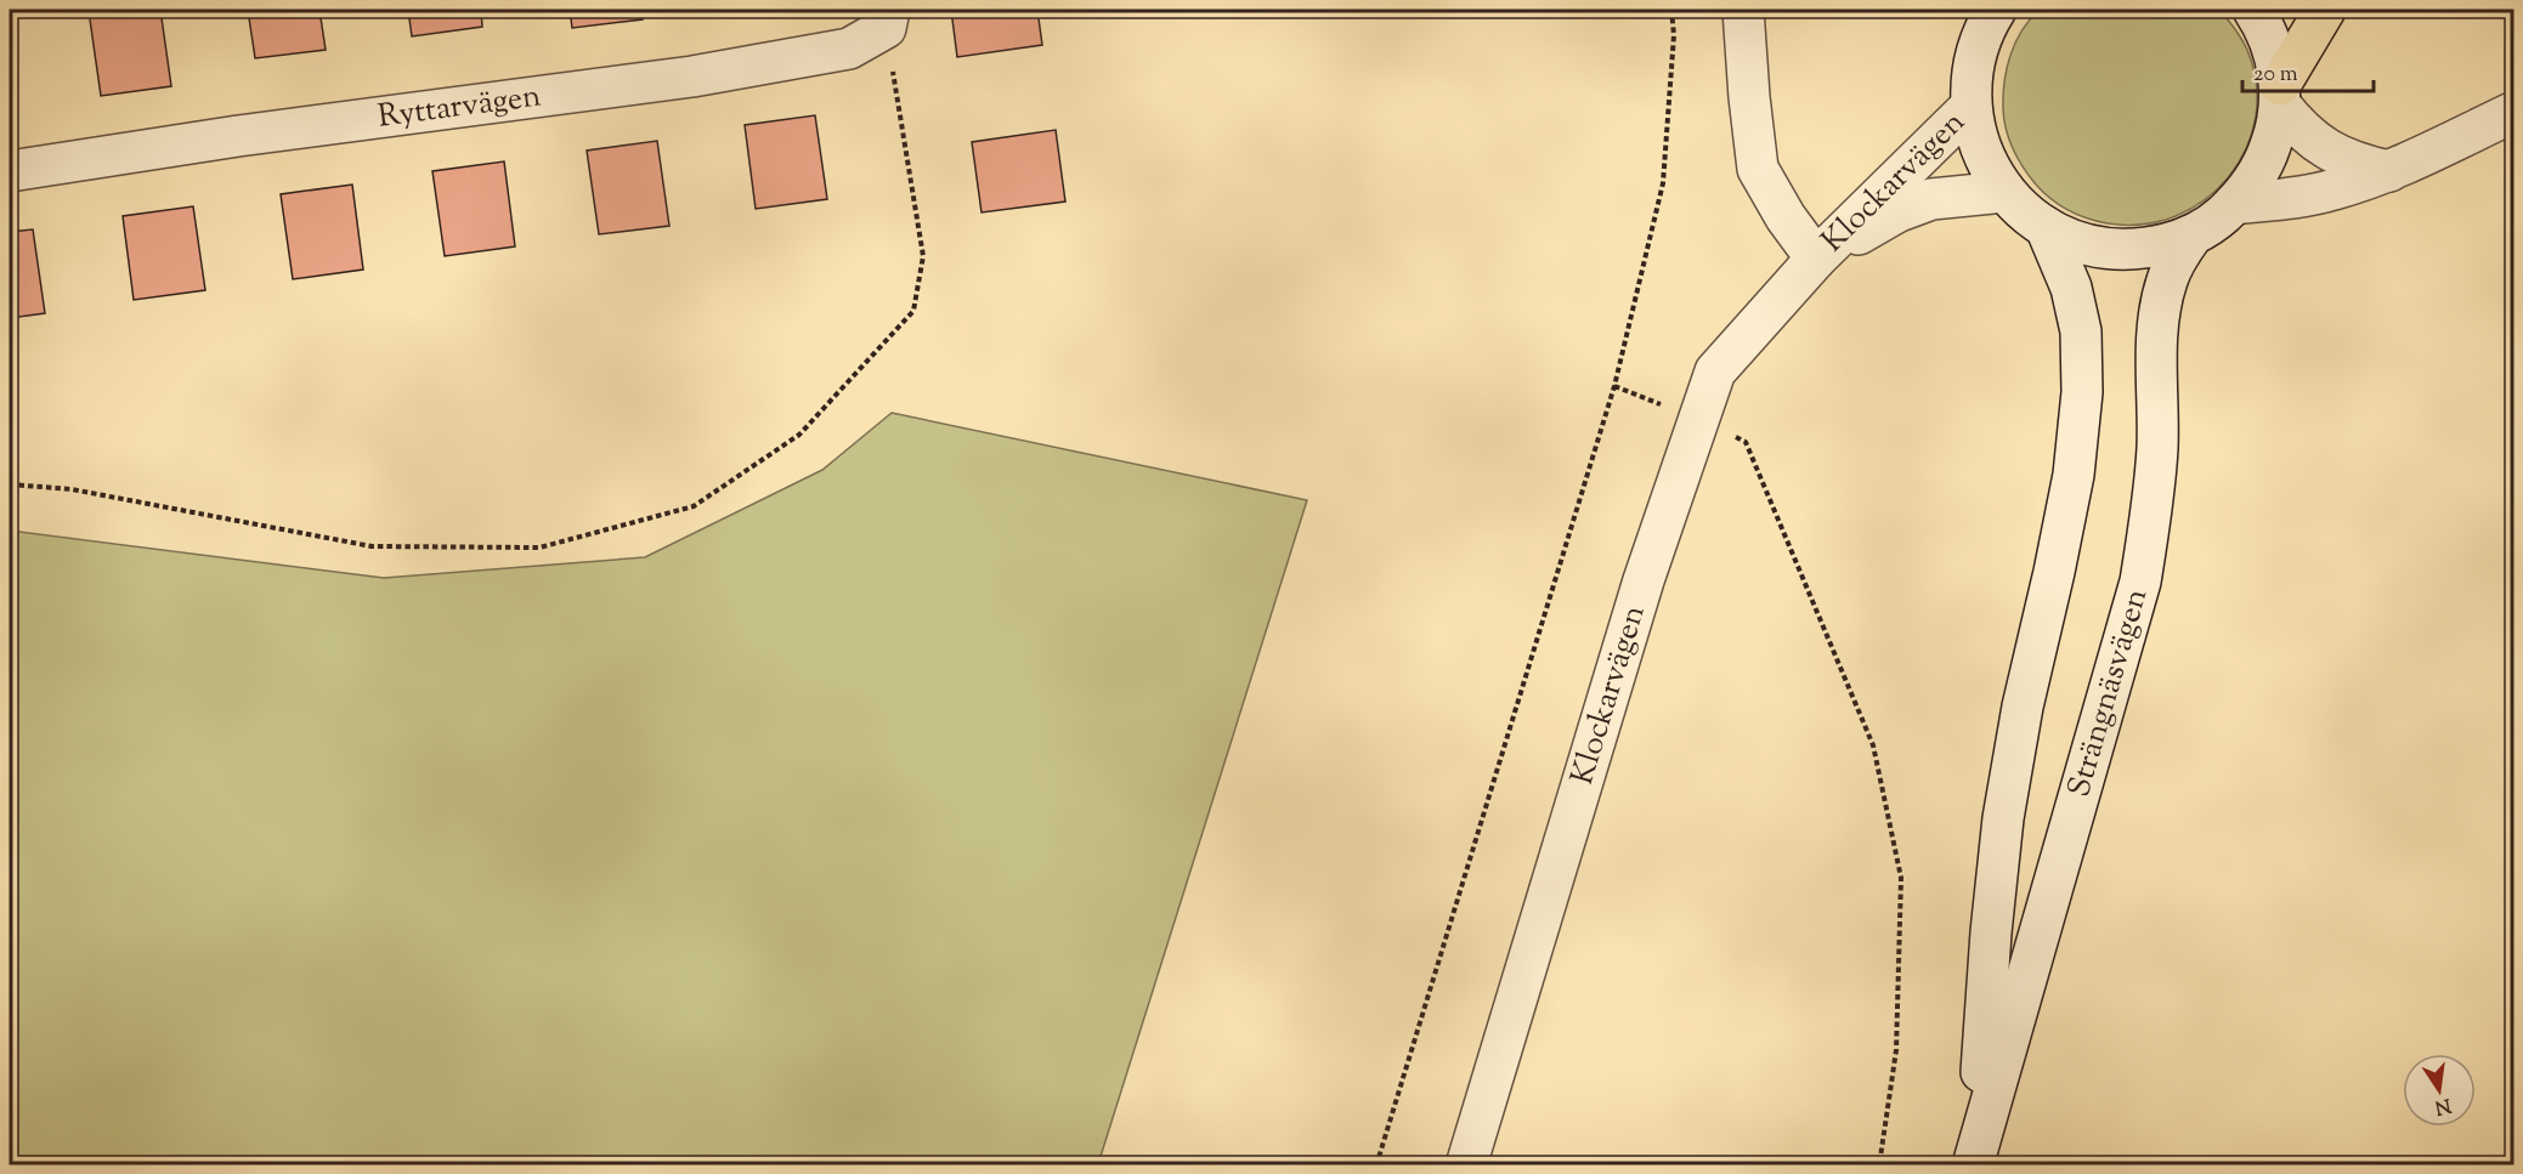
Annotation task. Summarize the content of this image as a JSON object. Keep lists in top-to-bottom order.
{
  "streets": {
    "street": ["Ryttarvägen", "Klockarvägen", "Strängnäsvägen"]
  },
  "scale_bar": "20 m",
  "north": "bottom"
}
